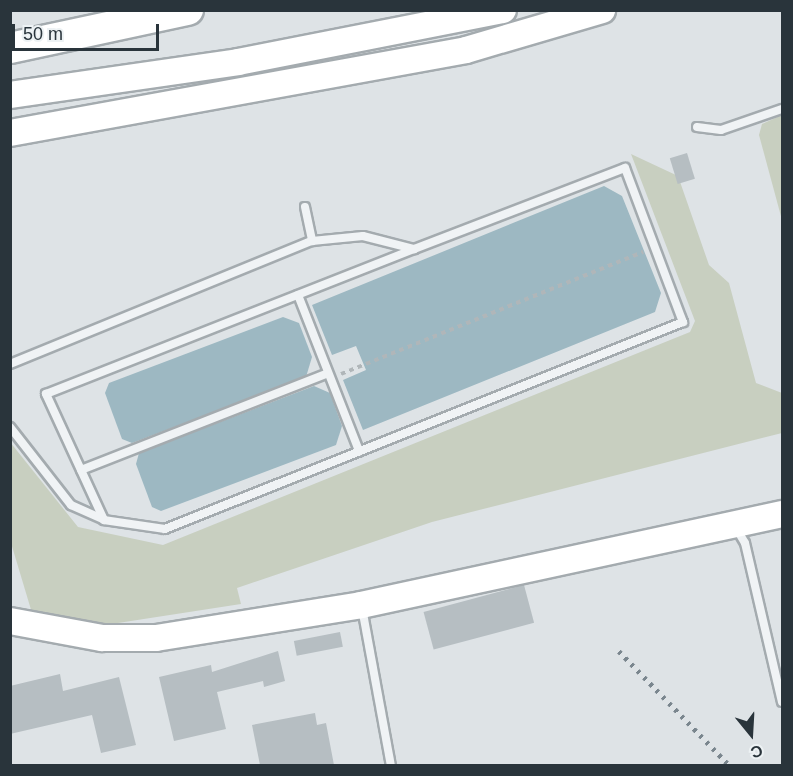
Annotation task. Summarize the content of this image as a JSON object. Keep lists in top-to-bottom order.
{
  "scale_bar": "50 m",
  "north": "bottom"
}
